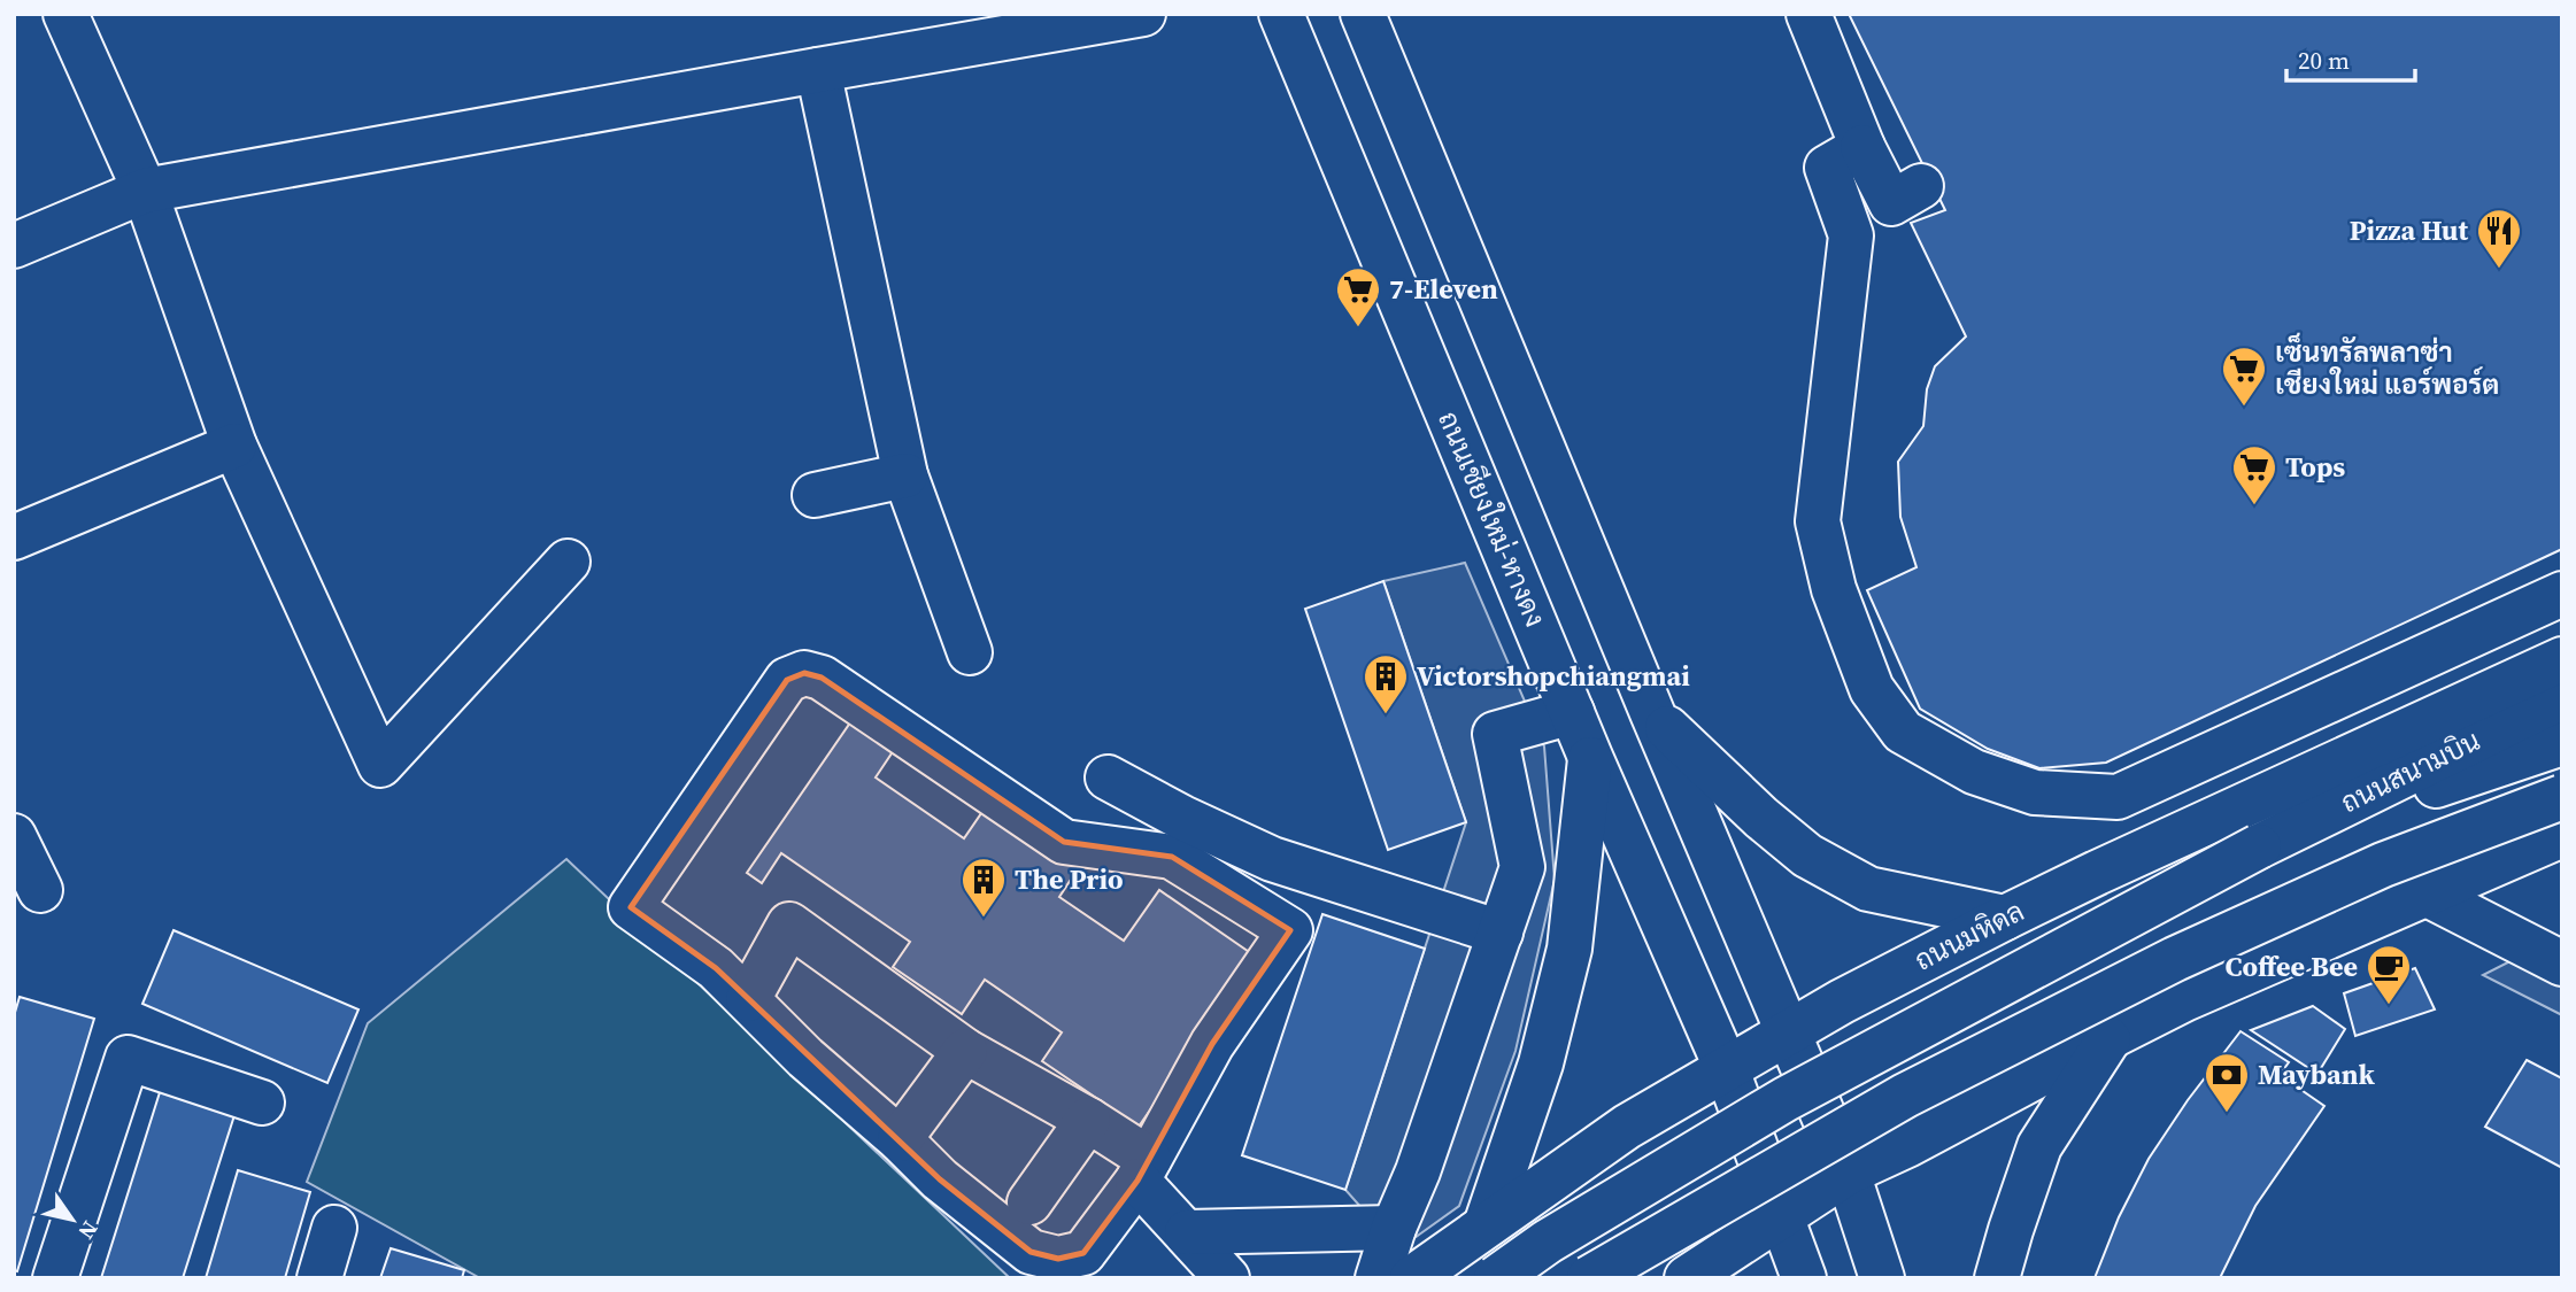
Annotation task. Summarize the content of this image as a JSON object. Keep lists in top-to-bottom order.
{
  "streets": {
    "main road": ["ถนนเชียงใหม่-หางดง", "ถนนสนามบิน", "ถนนมหิดล"]
  },
  "crossings": [
    ["ถนนเชียงใหม่-หางดง", "ถนนมหิดล"],
    ["ถนนสนามบิน", "ถนนมหิดล"]
  ],
  "places": {
    "restaurant": ["Pizza Hut"],
    "supermarket": ["7-Eleven", "เซ็นทรัลพลาซ่า เชียงใหม่ แอร์พอร์ต", "Tops"],
    "building": ["Victorshopchiangmai", "The Prio"],
    "cafe": ["Coffee Bee"],
    "bank": ["Maybank"]
  },
  "scale_bar": "20 m",
  "north": "bottom right"
}
